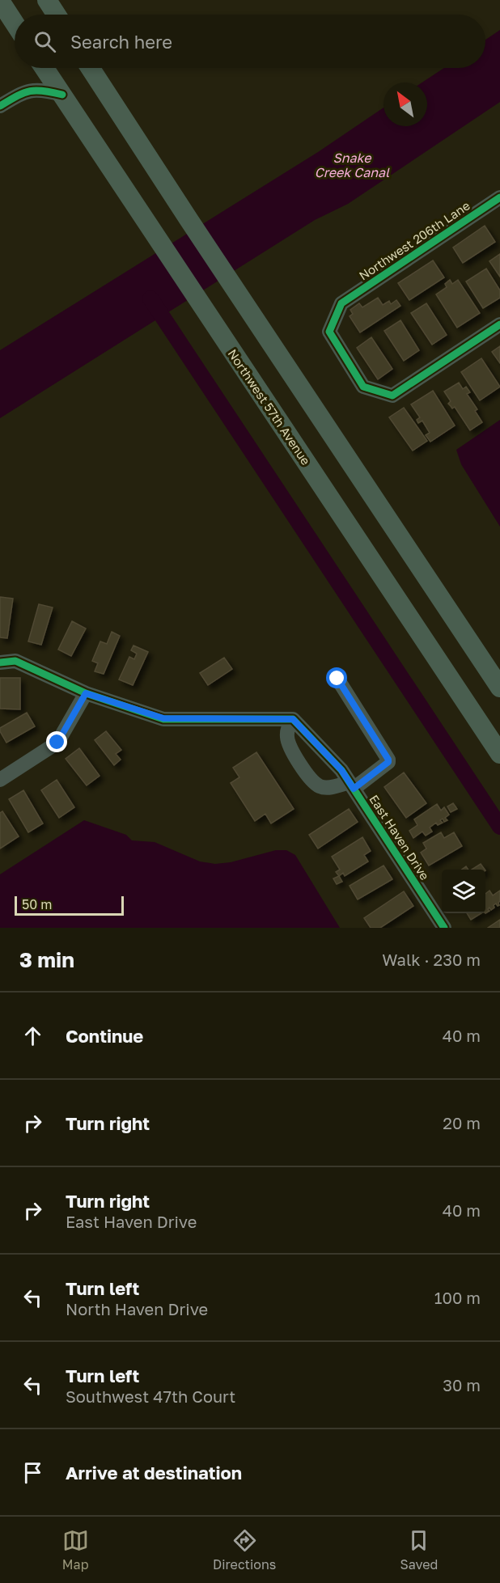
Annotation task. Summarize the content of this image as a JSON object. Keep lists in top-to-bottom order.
{
  "streets": {
    "main road": ["Northwest 57th Avenue"],
    "street": ["Northwest 206th Lane", "East Haven Drive"]
  },
  "water": ["Snake Creek Canal"],
  "scale_bar": "50 m",
  "north": "top left",
  "page": {
    "search": "Search here",
    "scale": "50 m",
    "heading": ["3 min", "Walk · 230 m"],
    "list": [
      ["Continue", "40 m"],
      ["Turn right", "20 m"],
      ["Turn right", "East Haven Drive", "40 m"],
      ["Turn left", "North Haven Drive", "100 m"],
      ["Turn left", "Southwest 47th Court", "30 m"],
      "Arrive at destination"
    ],
    "nav": ["Map", "Directions", "Saved"]
  }
}
